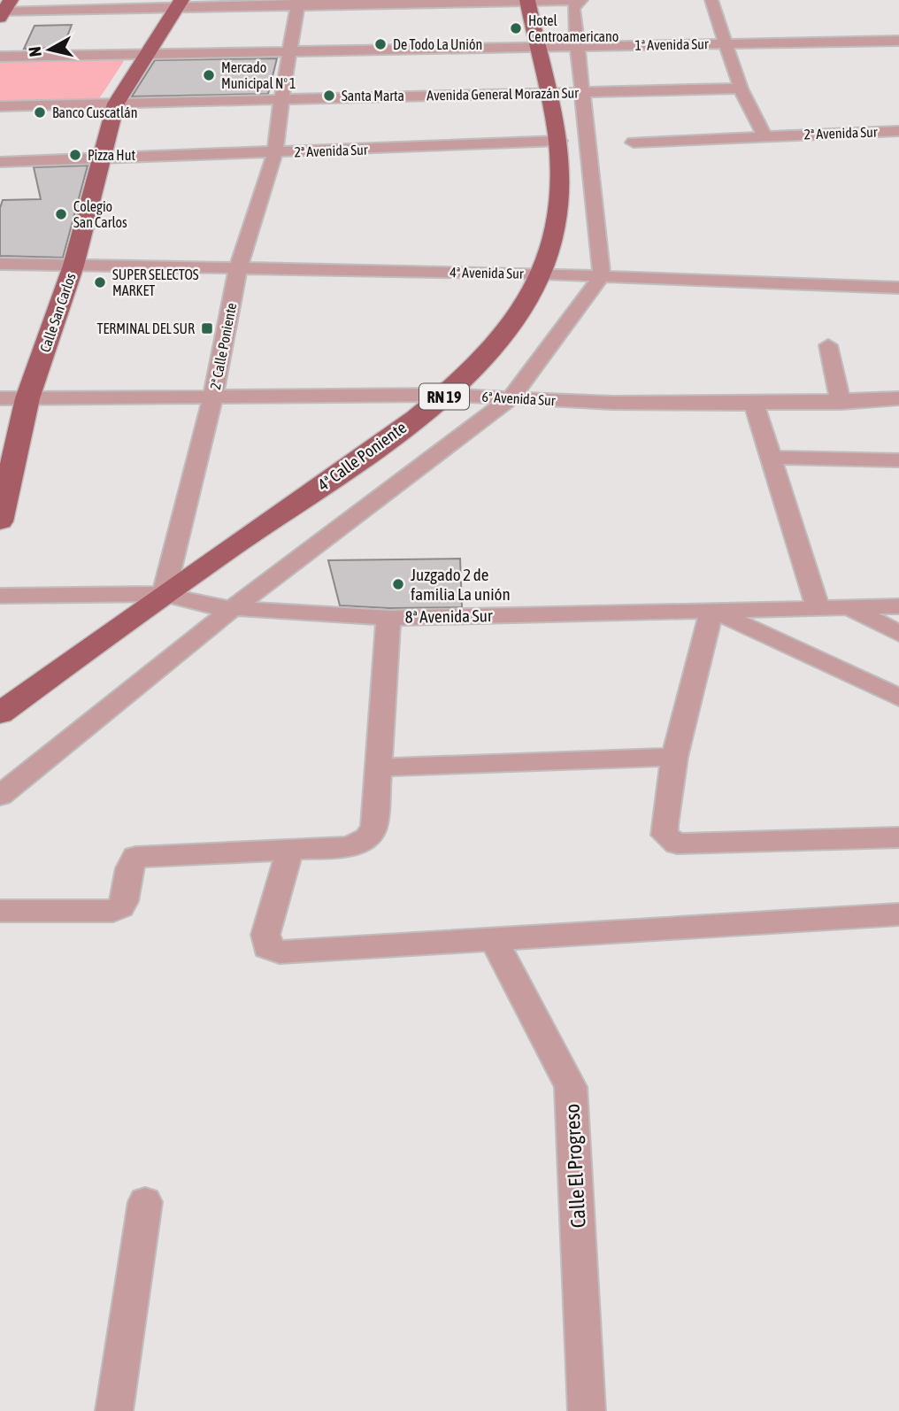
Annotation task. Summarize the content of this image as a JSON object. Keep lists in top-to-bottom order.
{
  "streets": {
    "main road": ["Calle San Carlos", "RN 19", "4ª Calle Poniente"],
    "street": [
      "1ª Avenida Sur",
      "Avenida General Morazán Sur",
      "2ª Avenida Sur",
      "4ª Avenida Sur",
      "2ª Calle Poniente",
      "6ª Avenida Sur",
      "8ª Avenida Sur",
      "Calle El Progreso"
    ]
  },
  "crossings": [
    ["1ª Avenida Sur", "Calle San Carlos"],
    ["1ª Avenida Sur", "2ª Calle Poniente"],
    ["1ª Avenida Sur", "RN 19"],
    ["Avenida General Morazán Sur", "Calle San Carlos"],
    ["Avenida General Morazán Sur", "2ª Calle Poniente"],
    ["Avenida General Morazán Sur", "RN 19"],
    ["Avenida General Morazán Sur", "4ª Calle Poniente"],
    ["2ª Avenida Sur", "Calle San Carlos"],
    ["2ª Avenida Sur", "2ª Calle Poniente"],
    ["2ª Avenida Sur", "4ª Calle Poniente"],
    ["4ª Avenida Sur", "Calle San Carlos"],
    ["4ª Avenida Sur", "2ª Calle Poniente"],
    ["4ª Avenida Sur", "4ª Calle Poniente"],
    ["Calle San Carlos", "6ª Avenida Sur"],
    ["2ª Calle Poniente", "6ª Avenida Sur"],
    ["2ª Calle Poniente", "4ª Calle Poniente"],
    ["2ª Calle Poniente", "8ª Avenida Sur"],
    ["RN 19", "4ª Calle Poniente"],
    ["6ª Avenida Sur", "4ª Calle Poniente"],
    ["4ª Calle Poniente", "8ª Avenida Sur"]
  ],
  "places": {
    "other": [
      "Hotel Centroamericano",
      "De Todo La Unión",
      "Mercado Municipal Nº 1",
      "Santa Marta",
      "Banco Cuscatlán",
      "Pizza Hut",
      "Colegio San Carlos",
      "SUPER SELECTOS MARKET",
      "Juzgado 2 de familia La unión"
    ],
    "transit": ["TERMINAL DEL SUR"]
  },
  "north": "left"
}
